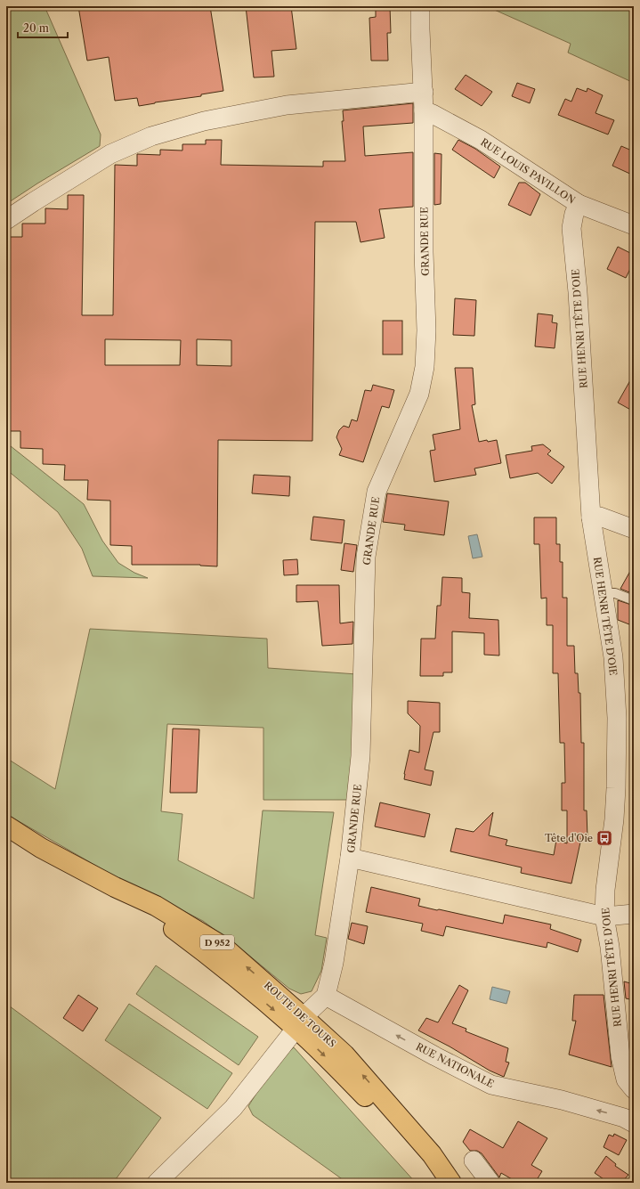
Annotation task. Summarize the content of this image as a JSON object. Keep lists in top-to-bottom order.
{
  "streets": {
    "main road": ["D 952", "ROUTE DE TOURS"],
    "street": [
      "RUE LOUIS PAVILLON",
      "GRANDE RUE",
      "RUE HENRI TÊTE D'OIE",
      "RUE NATIONALE"
    ]
  },
  "crossings": [
    ["RUE LOUIS PAVILLON", "GRANDE RUE"],
    ["RUE LOUIS PAVILLON", "RUE HENRI TÊTE D'OIE"],
    ["GRANDE RUE", "RUE NATIONALE"]
  ],
  "one_way": ["RUE NATIONALE"],
  "places": {
    "bus stop": ["Tête d'Oie"]
  },
  "scale_bar": "20 m"
}
